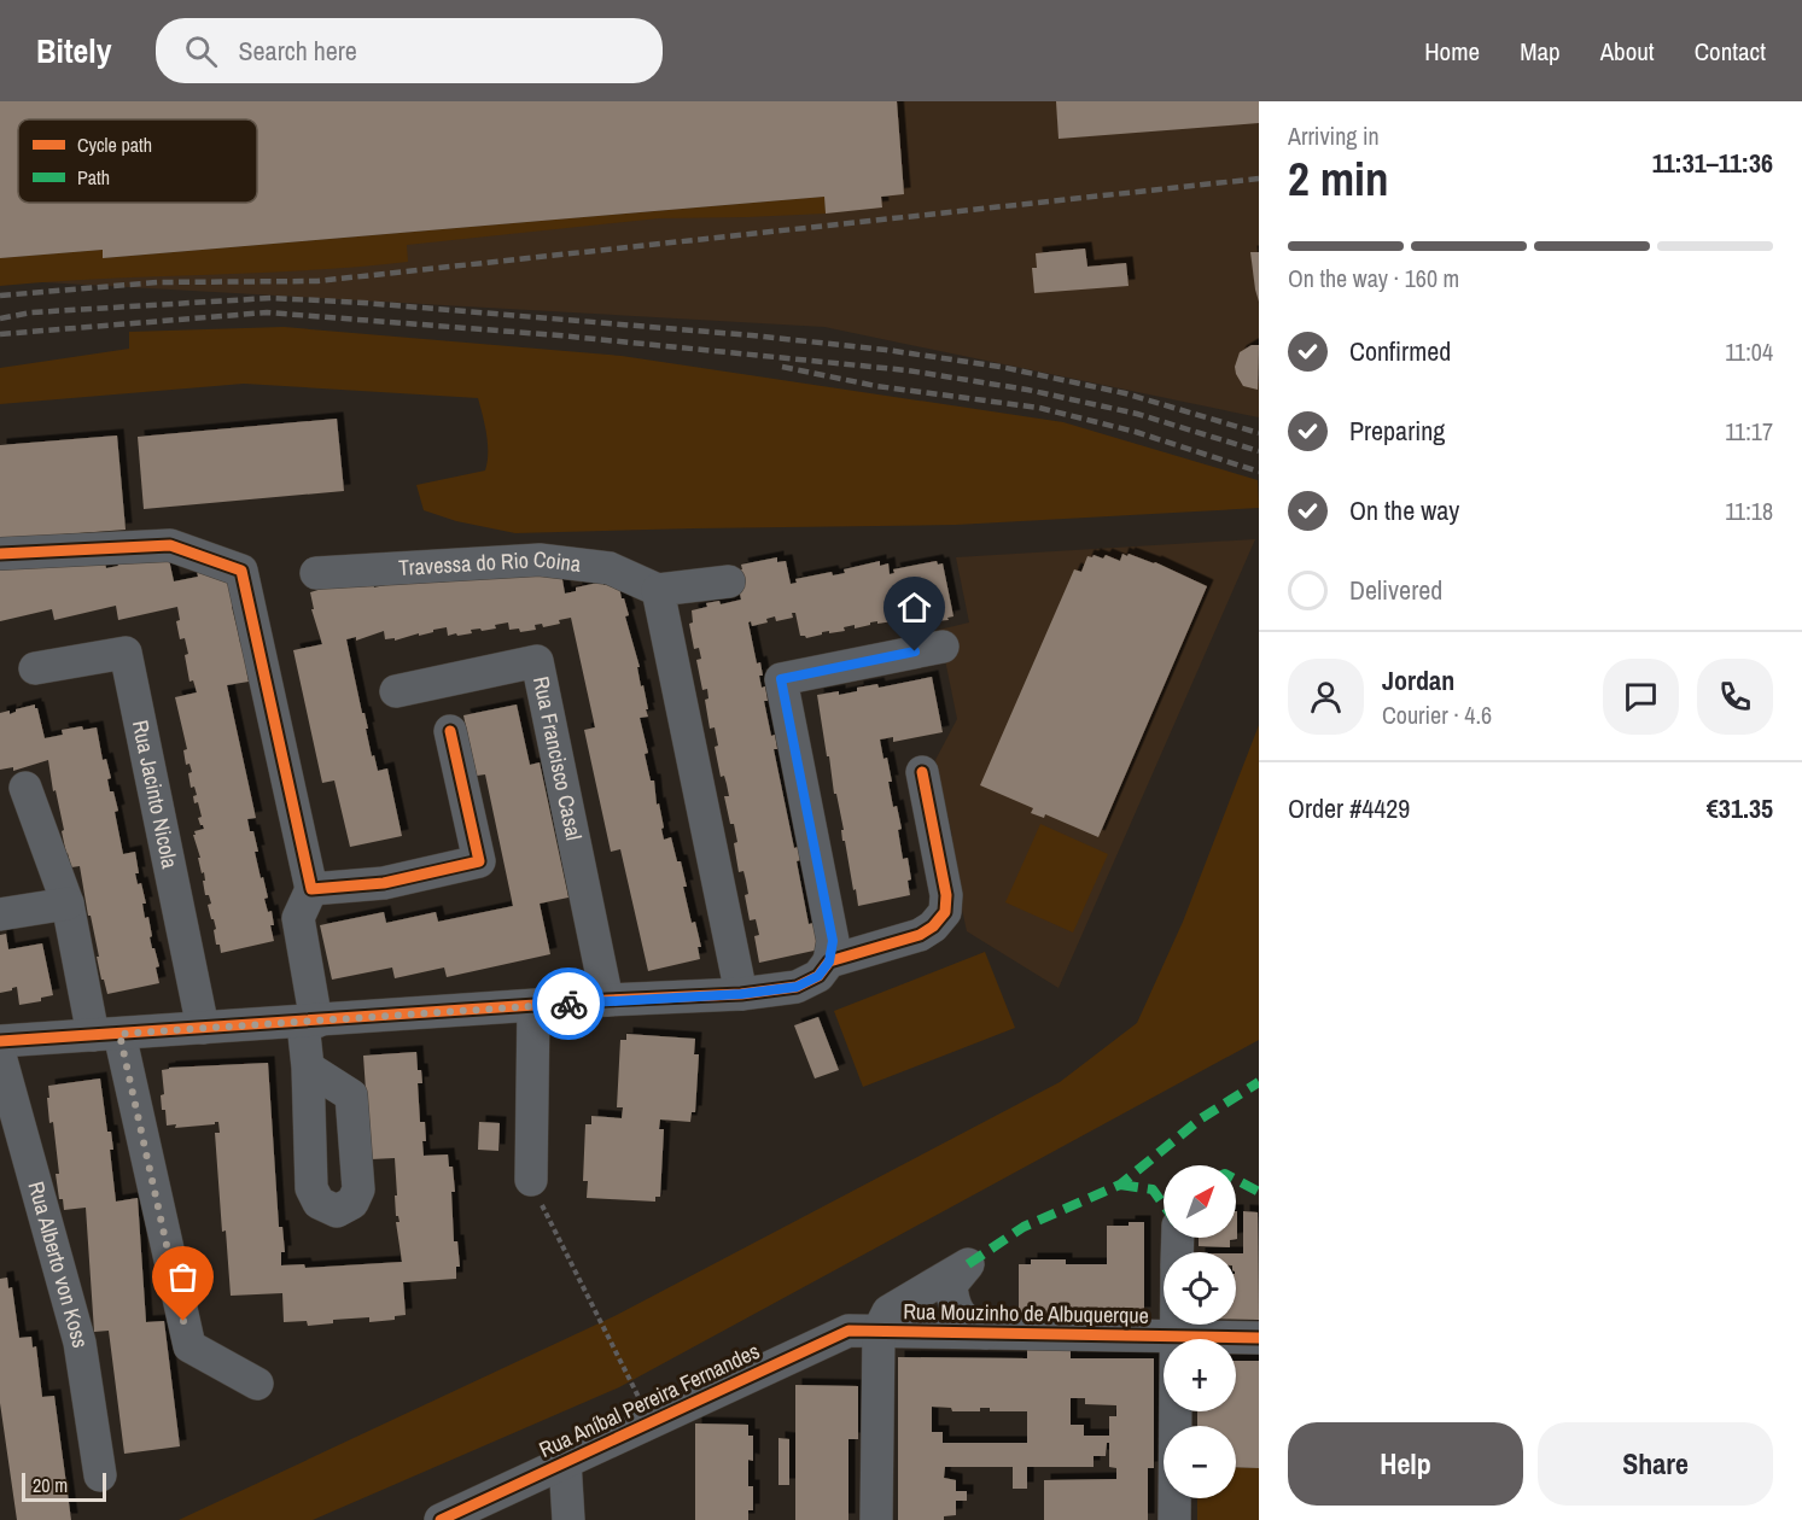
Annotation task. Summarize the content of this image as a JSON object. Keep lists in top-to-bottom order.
{
  "streets": {
    "street": [
      "Travessa do Rio Coina",
      "Rua Francisco Casal",
      "Rua Jacinto Nicola",
      "Rua Alberto von Koss",
      "Rua Mouzinho de Albuquerque",
      "Rua Aníbal Pereira Fernandes"
    ]
  },
  "crossings": [
    ["Rua Mouzinho de Albuquerque", "Rua Aníbal Pereira Fernandes"]
  ],
  "legend": ["Cycle path", "Path"],
  "scale_bar": "20 m",
  "north": "top right",
  "page": {
    "header": "Bitely",
    "search": "Search here",
    "nav": [
      "Home",
      "Map",
      "About",
      "Contact"
    ],
    "heading": ["2 min", "Arriving in", "11:31–11:36"],
    "panel": [
      "Jordan",
      "Courier · 4.6",
      "Order #4429",
      "€31.35"
    ],
    "bar": "On the way · 160 m",
    "list": [
      ["Confirmed", "11:04"],
      ["Preparing", "11:17"],
      ["On the way", "11:18"],
      "Delivered"
    ],
    "map_buttons": ["+", "−"],
    "buttons": ["Help", "Share"],
    "scale": "20 m"
  }
}
